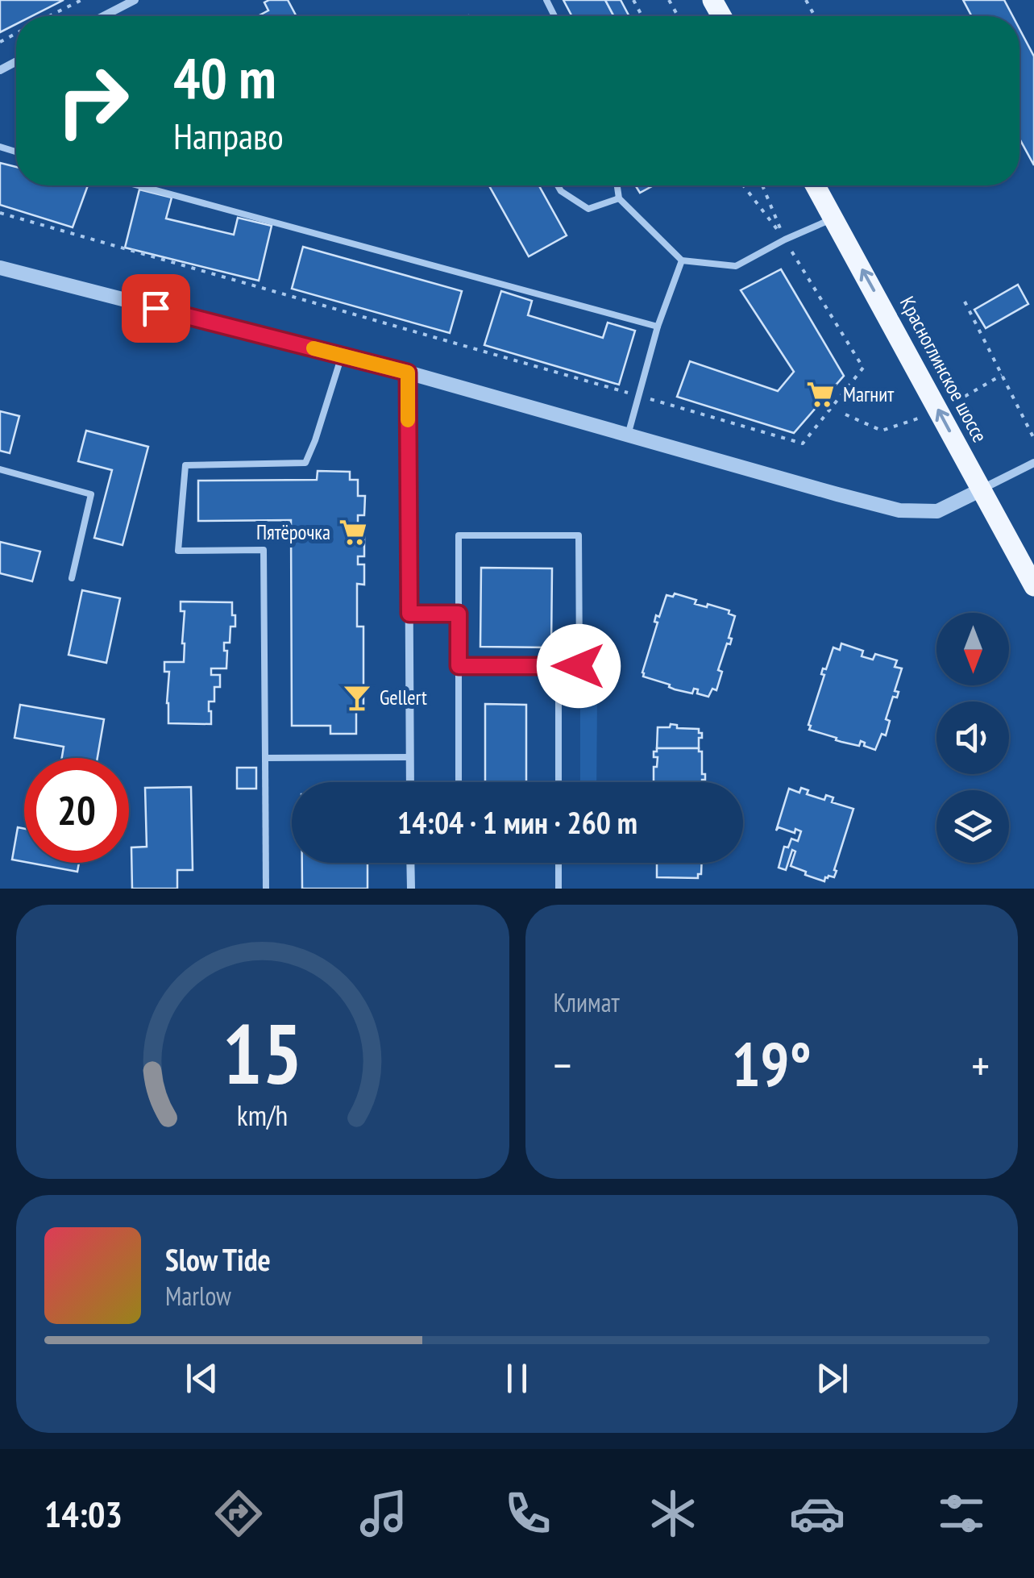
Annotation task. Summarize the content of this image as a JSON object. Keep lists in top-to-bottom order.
{
  "streets": {
    "main road": ["Красноглинское шоссе"]
  },
  "one_way": ["Красноглинское шоссе"],
  "places": {
    "supermarket": ["Магнит", "Пятёрочка"],
    "bar": ["Gellert"]
  },
  "north": "bottom",
  "page": {
    "turn": ["40 m", "Направо"],
    "limit": "20",
    "trip": "14:04 · 1 мин · 260 m",
    "tile": "Климат",
    "heat": ["−", "19°", "+"],
    "song": ["Slow Tide", "Marlow"],
    "tabs": "14:03",
    "gauge": ["15", "km/h"]
  }
}
